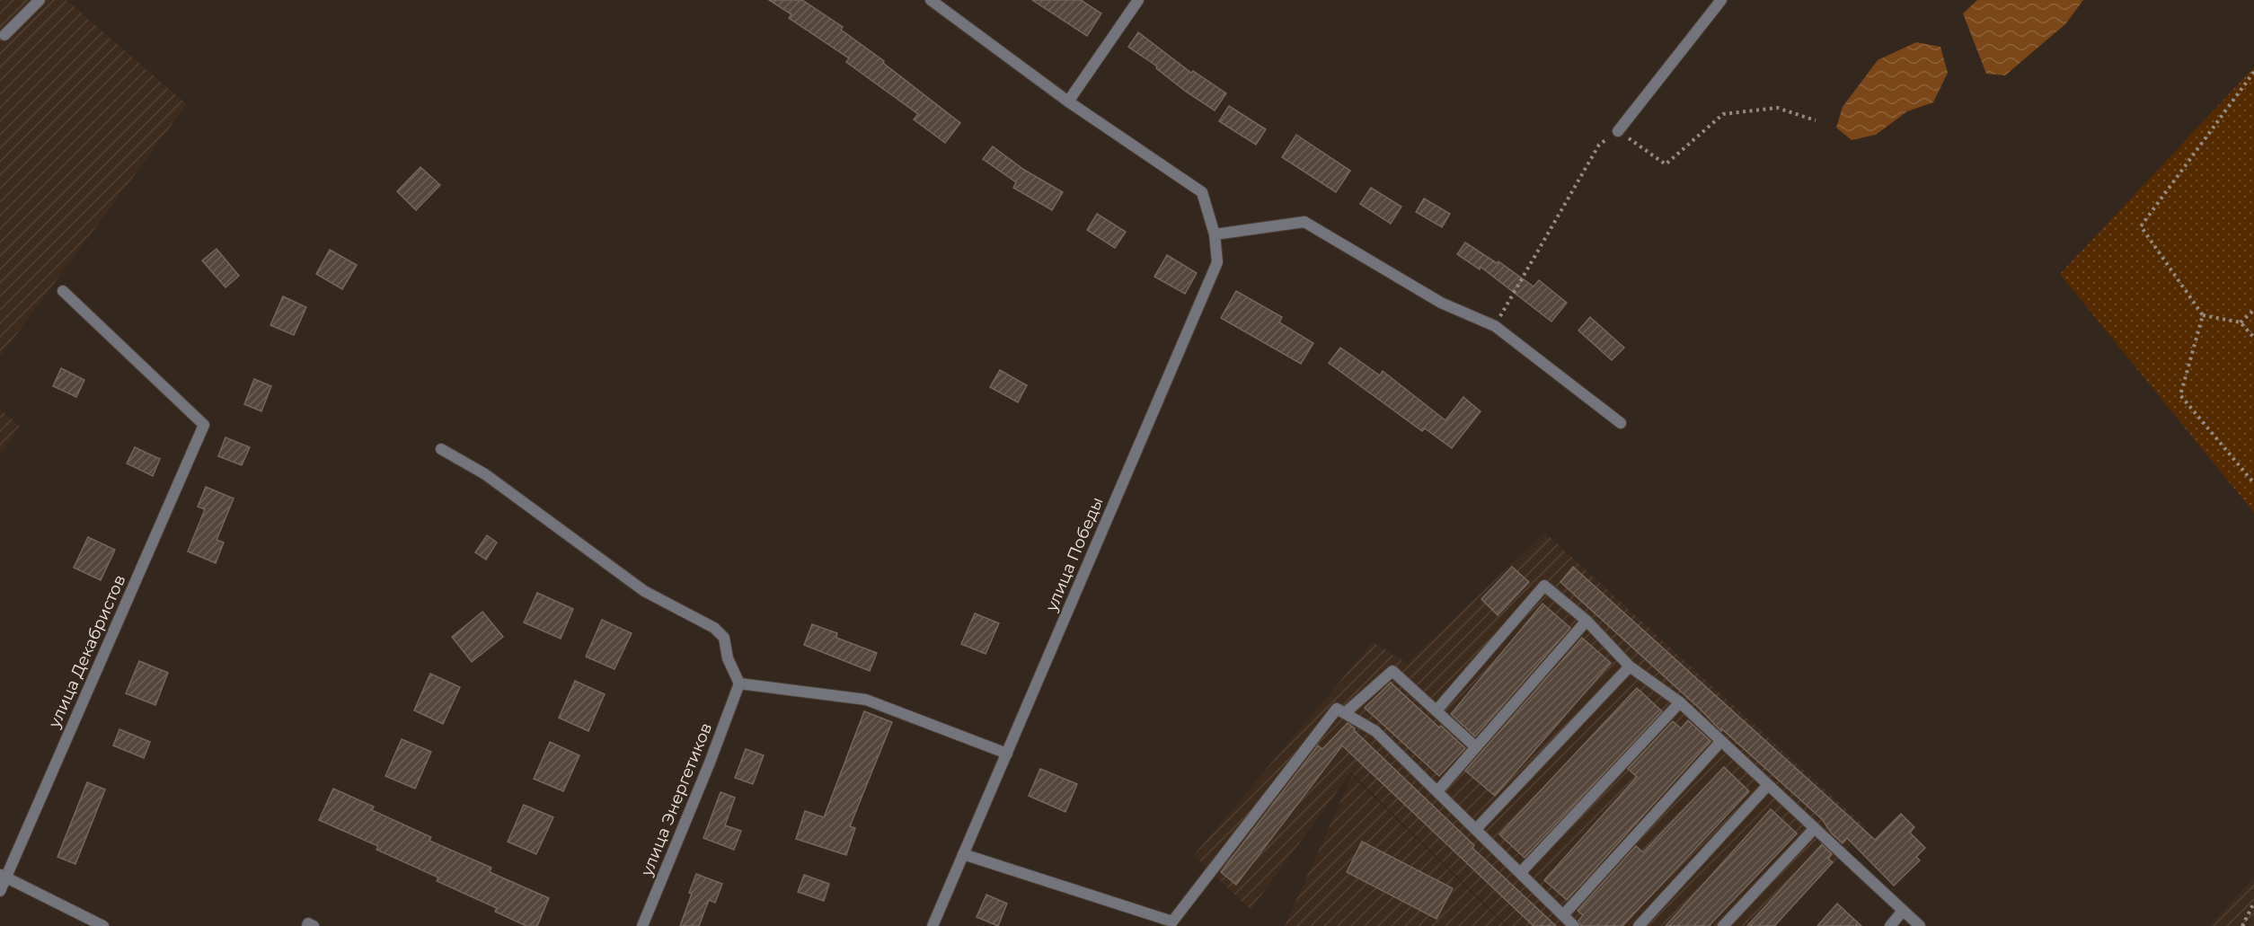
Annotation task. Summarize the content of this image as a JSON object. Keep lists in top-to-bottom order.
{
  "streets": {
    "street": ["улица Победы", "улица Декабристов", "улица Энергетиков"]
  }
}
